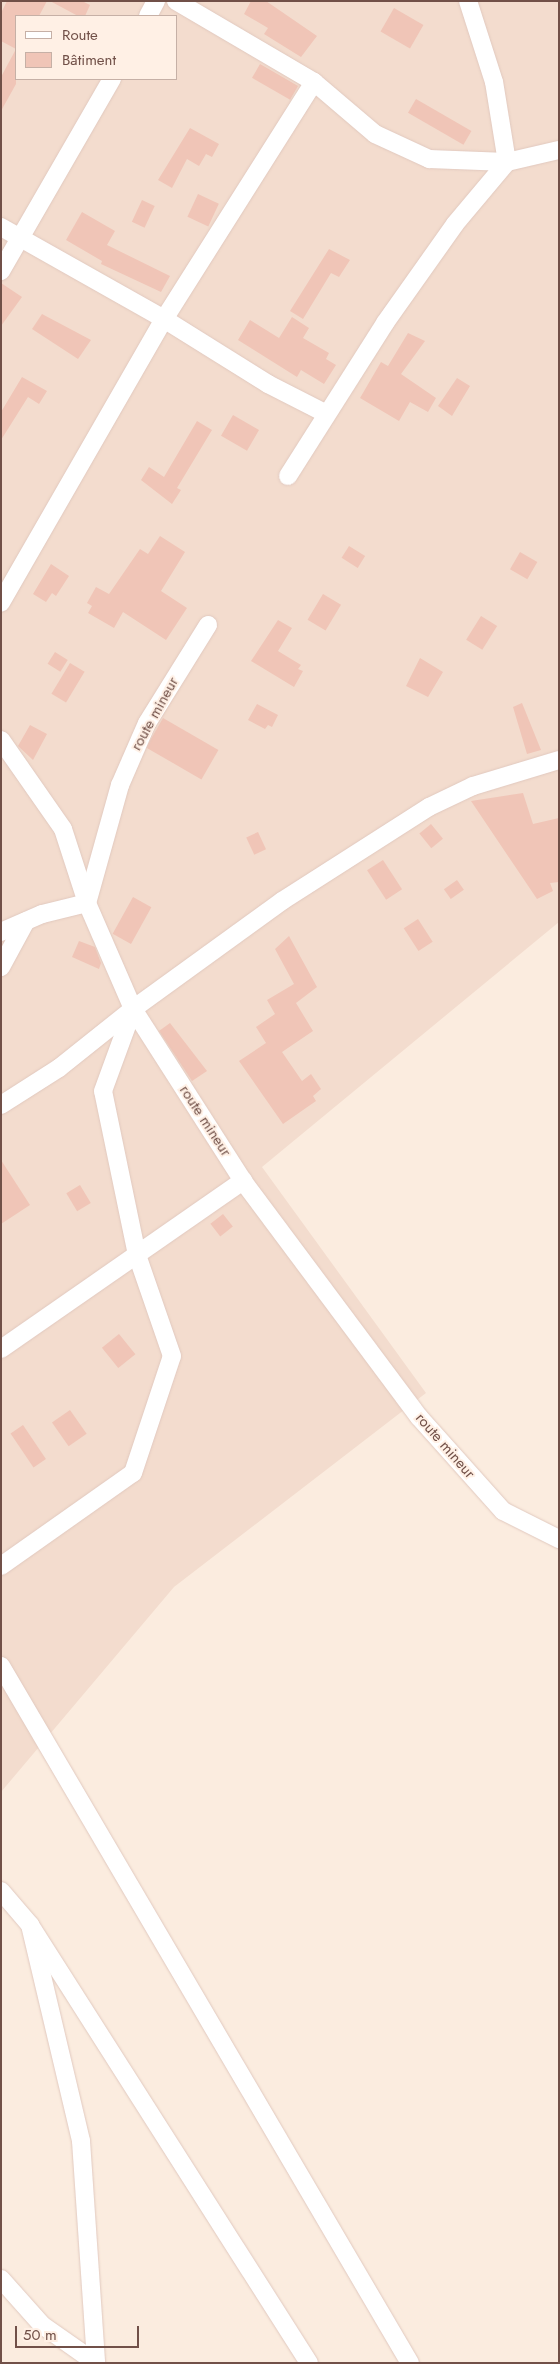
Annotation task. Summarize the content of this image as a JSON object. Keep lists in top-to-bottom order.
{
  "streets": {
    "street": ["route mineur"]
  },
  "legend": ["Route", "Bâtiment"],
  "scale_bar": "50 m"
}
